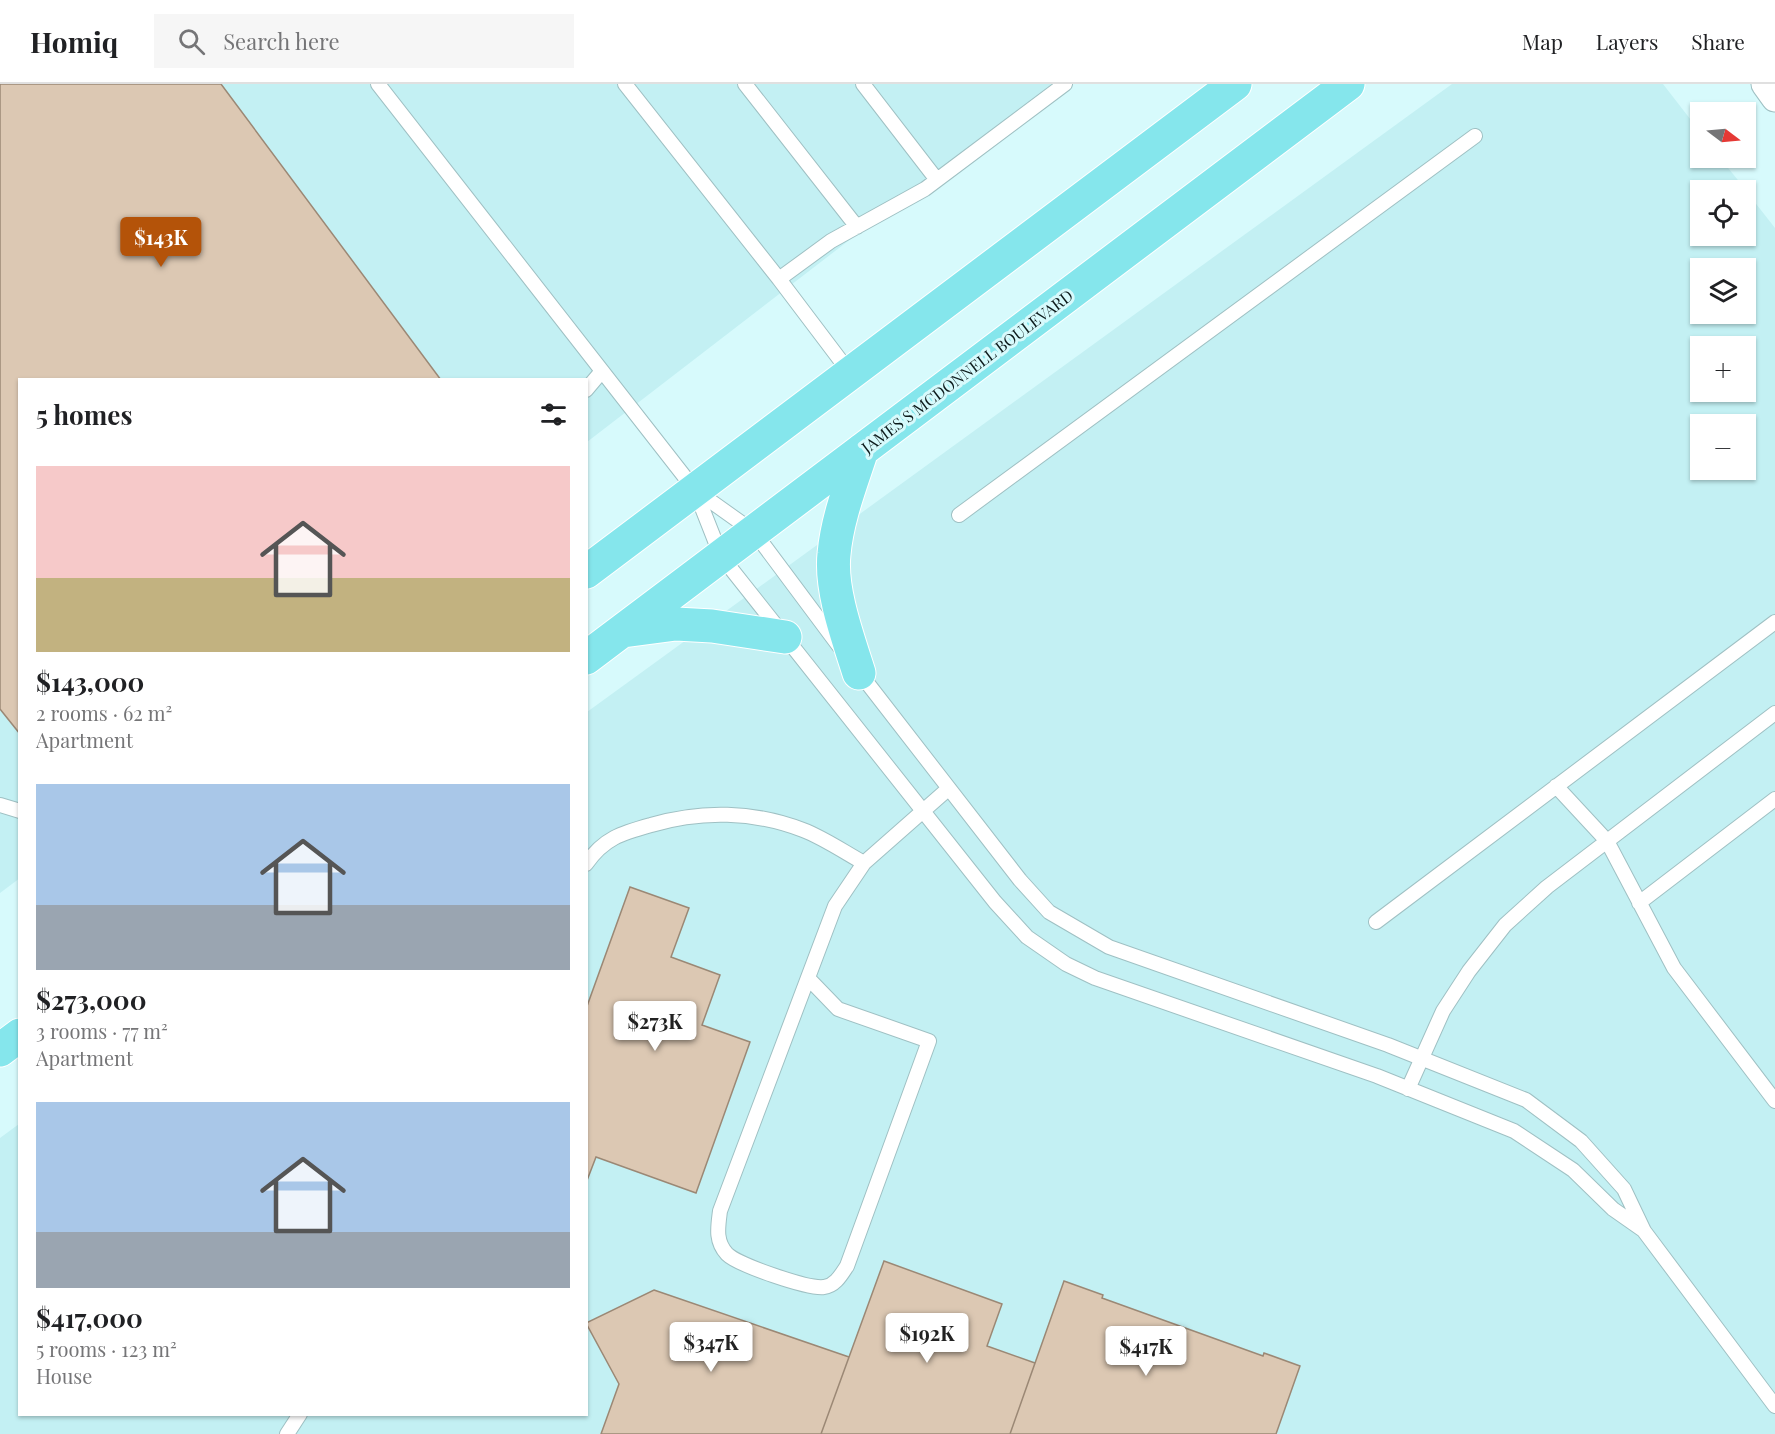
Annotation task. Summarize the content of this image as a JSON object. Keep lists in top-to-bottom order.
{
  "streets": {
    "main road": ["JAMES S MCDONNELL BOULEVARD"]
  },
  "north": "right",
  "page": {
    "header": "Homiq",
    "search": "Search here",
    "nav": ["Map", "Layers", "Share"],
    "map_buttons": ["+", "−"],
    "price": [
      "$143K",
      "$273K",
      "$192K",
      "$347K",
      "$417K"
    ],
    "heading": "5 homes",
    "list": [
      {
        "name": "$143,000",
        "note": "2 rooms · 62 m² · Apartment"
      },
      {
        "name": "$273,000",
        "note": "3 rooms · 77 m² · Apartment"
      },
      {
        "name": "$417,000",
        "note": "5 rooms · 123 m² · House"
      }
    ]
  }
}
